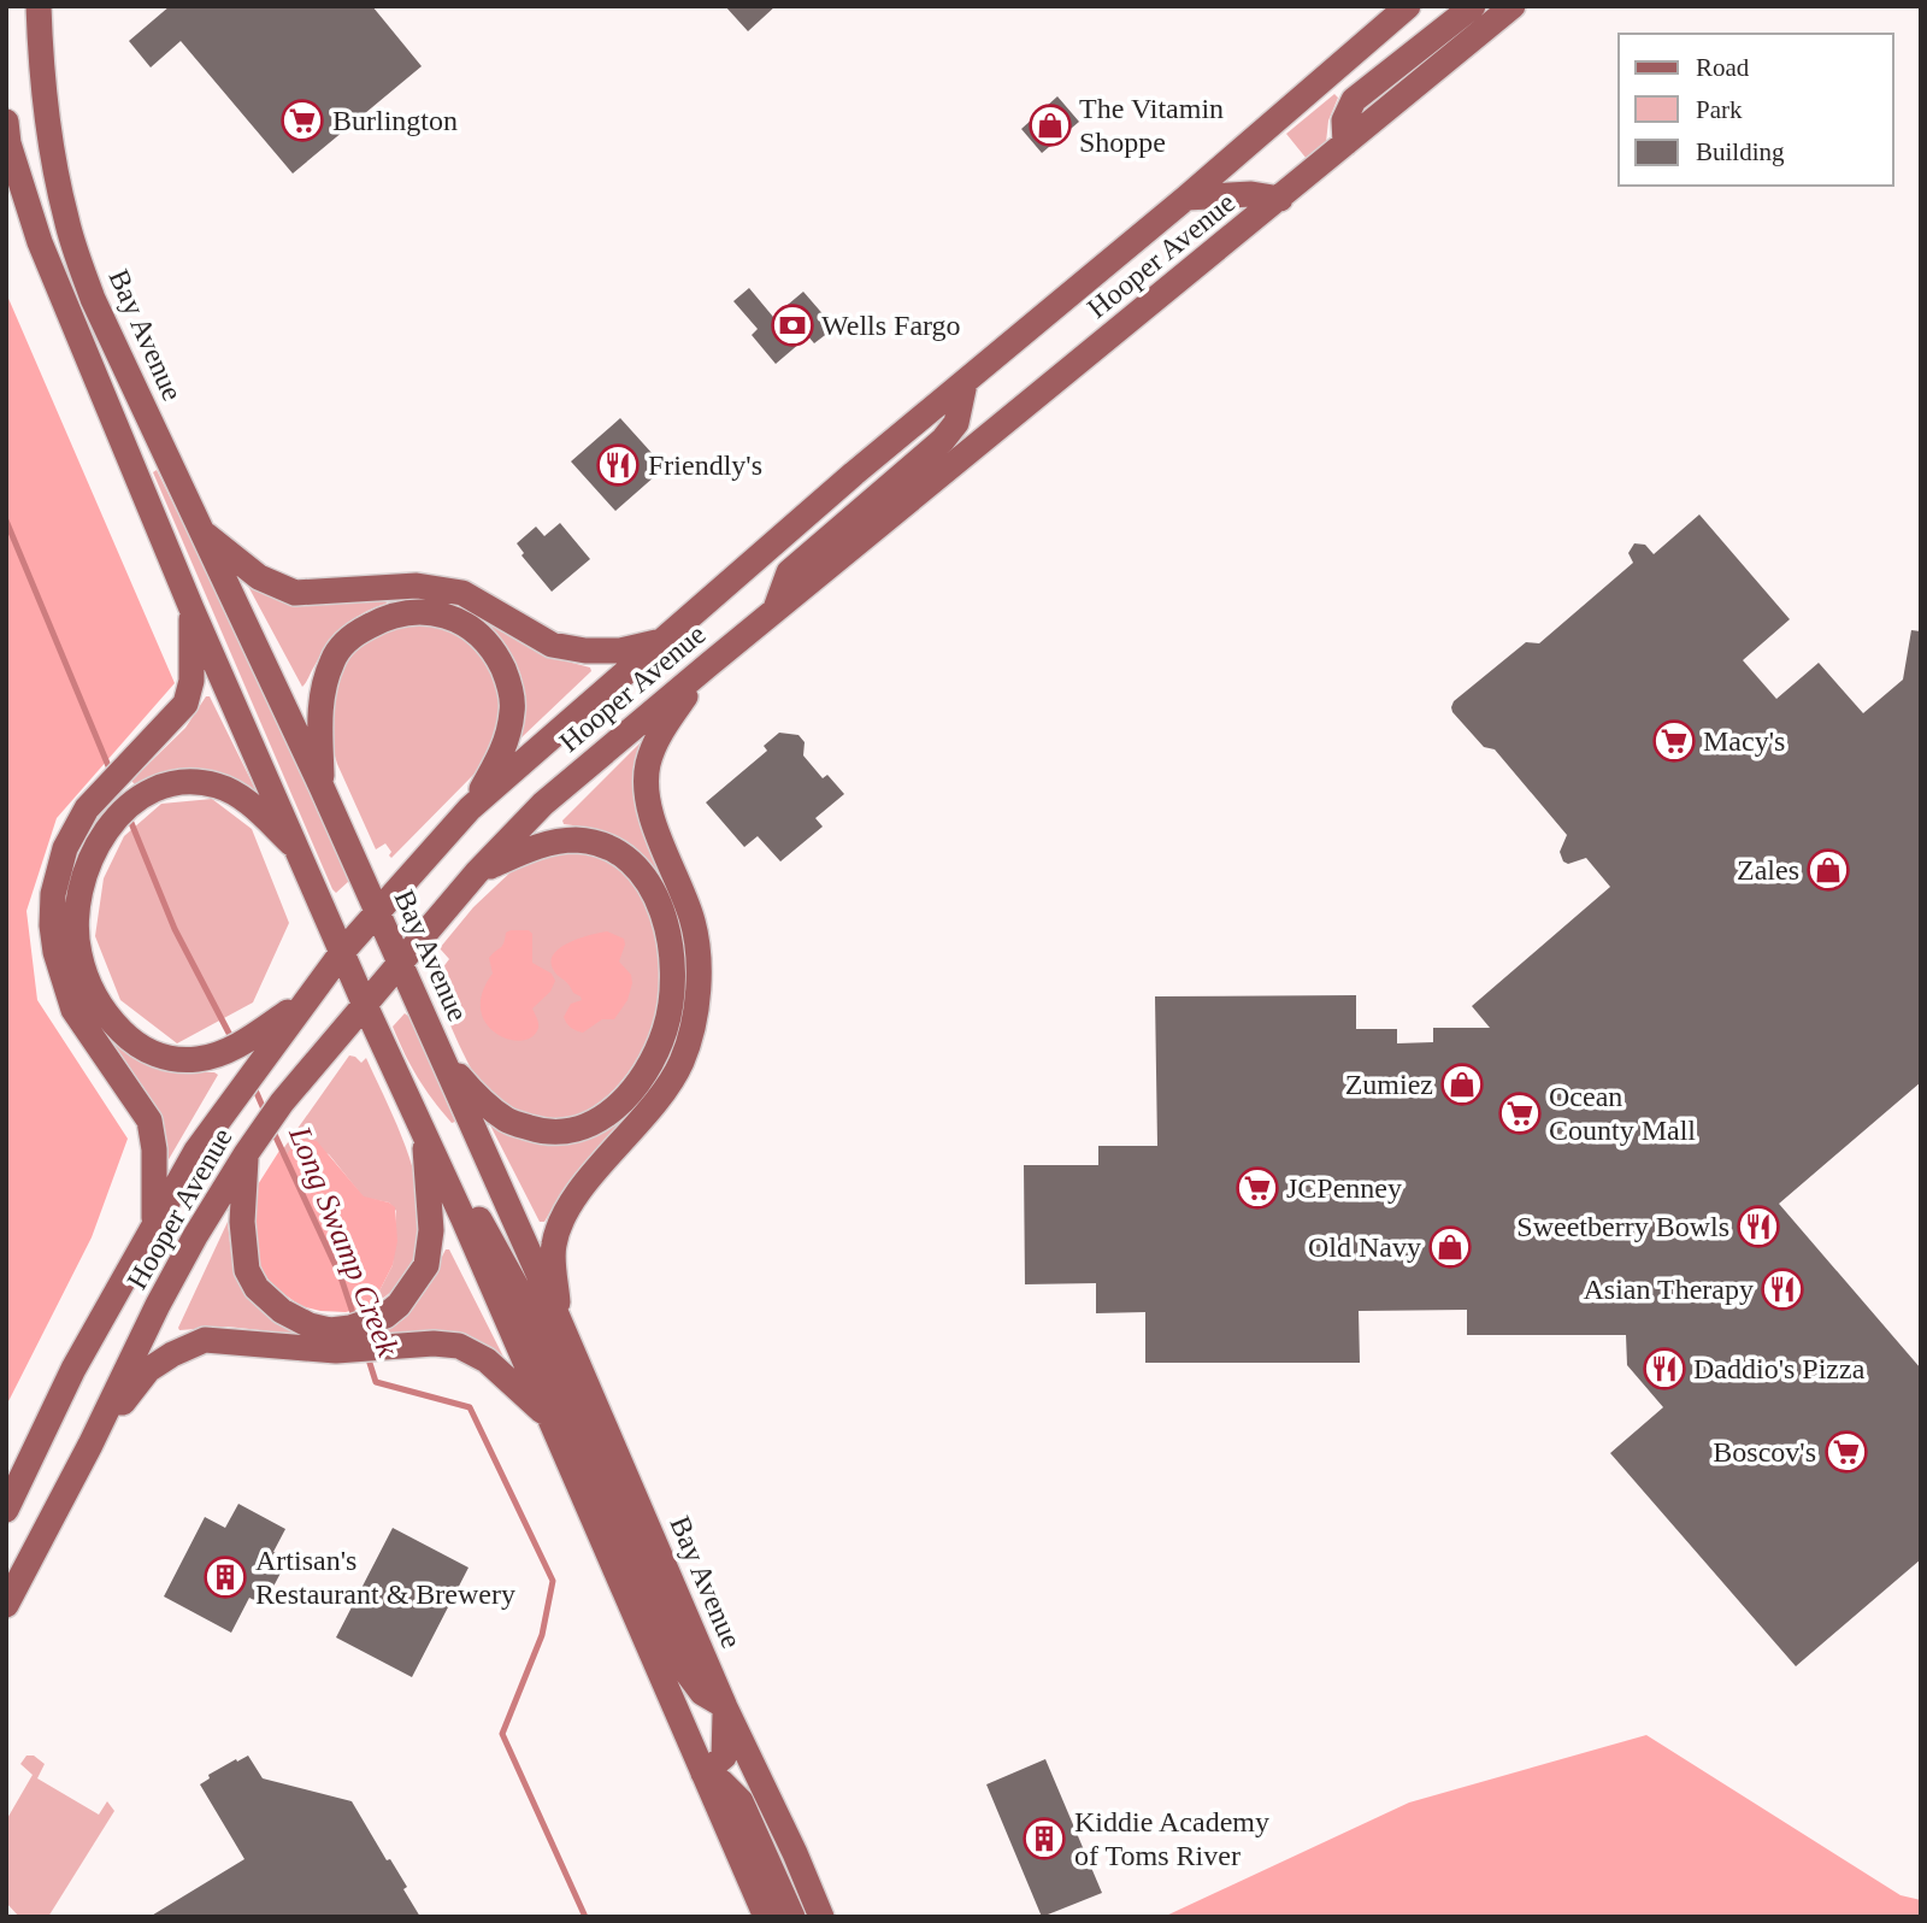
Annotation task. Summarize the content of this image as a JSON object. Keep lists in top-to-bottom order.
{
  "streets": {
    "main road": ["Hooper Avenue", "Bay Avenue"]
  },
  "crossings": [
    ["Hooper Avenue", "Bay Avenue"]
  ],
  "water": ["Long Swamp Creek"],
  "places": {
    "supermarket": [
      "Burlington",
      "Macy's",
      "Ocean County Mall",
      "JCPenney",
      "Boscov's"
    ],
    "shop": [
      "The Vitamin Shoppe",
      "Zales",
      "Zumiez",
      "Old Navy"
    ],
    "bank": ["Wells Fargo"],
    "restaurant": [
      "Friendly's",
      "Sweetberry Bowls",
      "Asian Therapy",
      "Daddio's Pizza"
    ],
    "building": ["Artisan's Restaurant & Brewery", "Kiddie Academy of Toms River"]
  },
  "legend": ["Road", "Park", "Building"]
}
